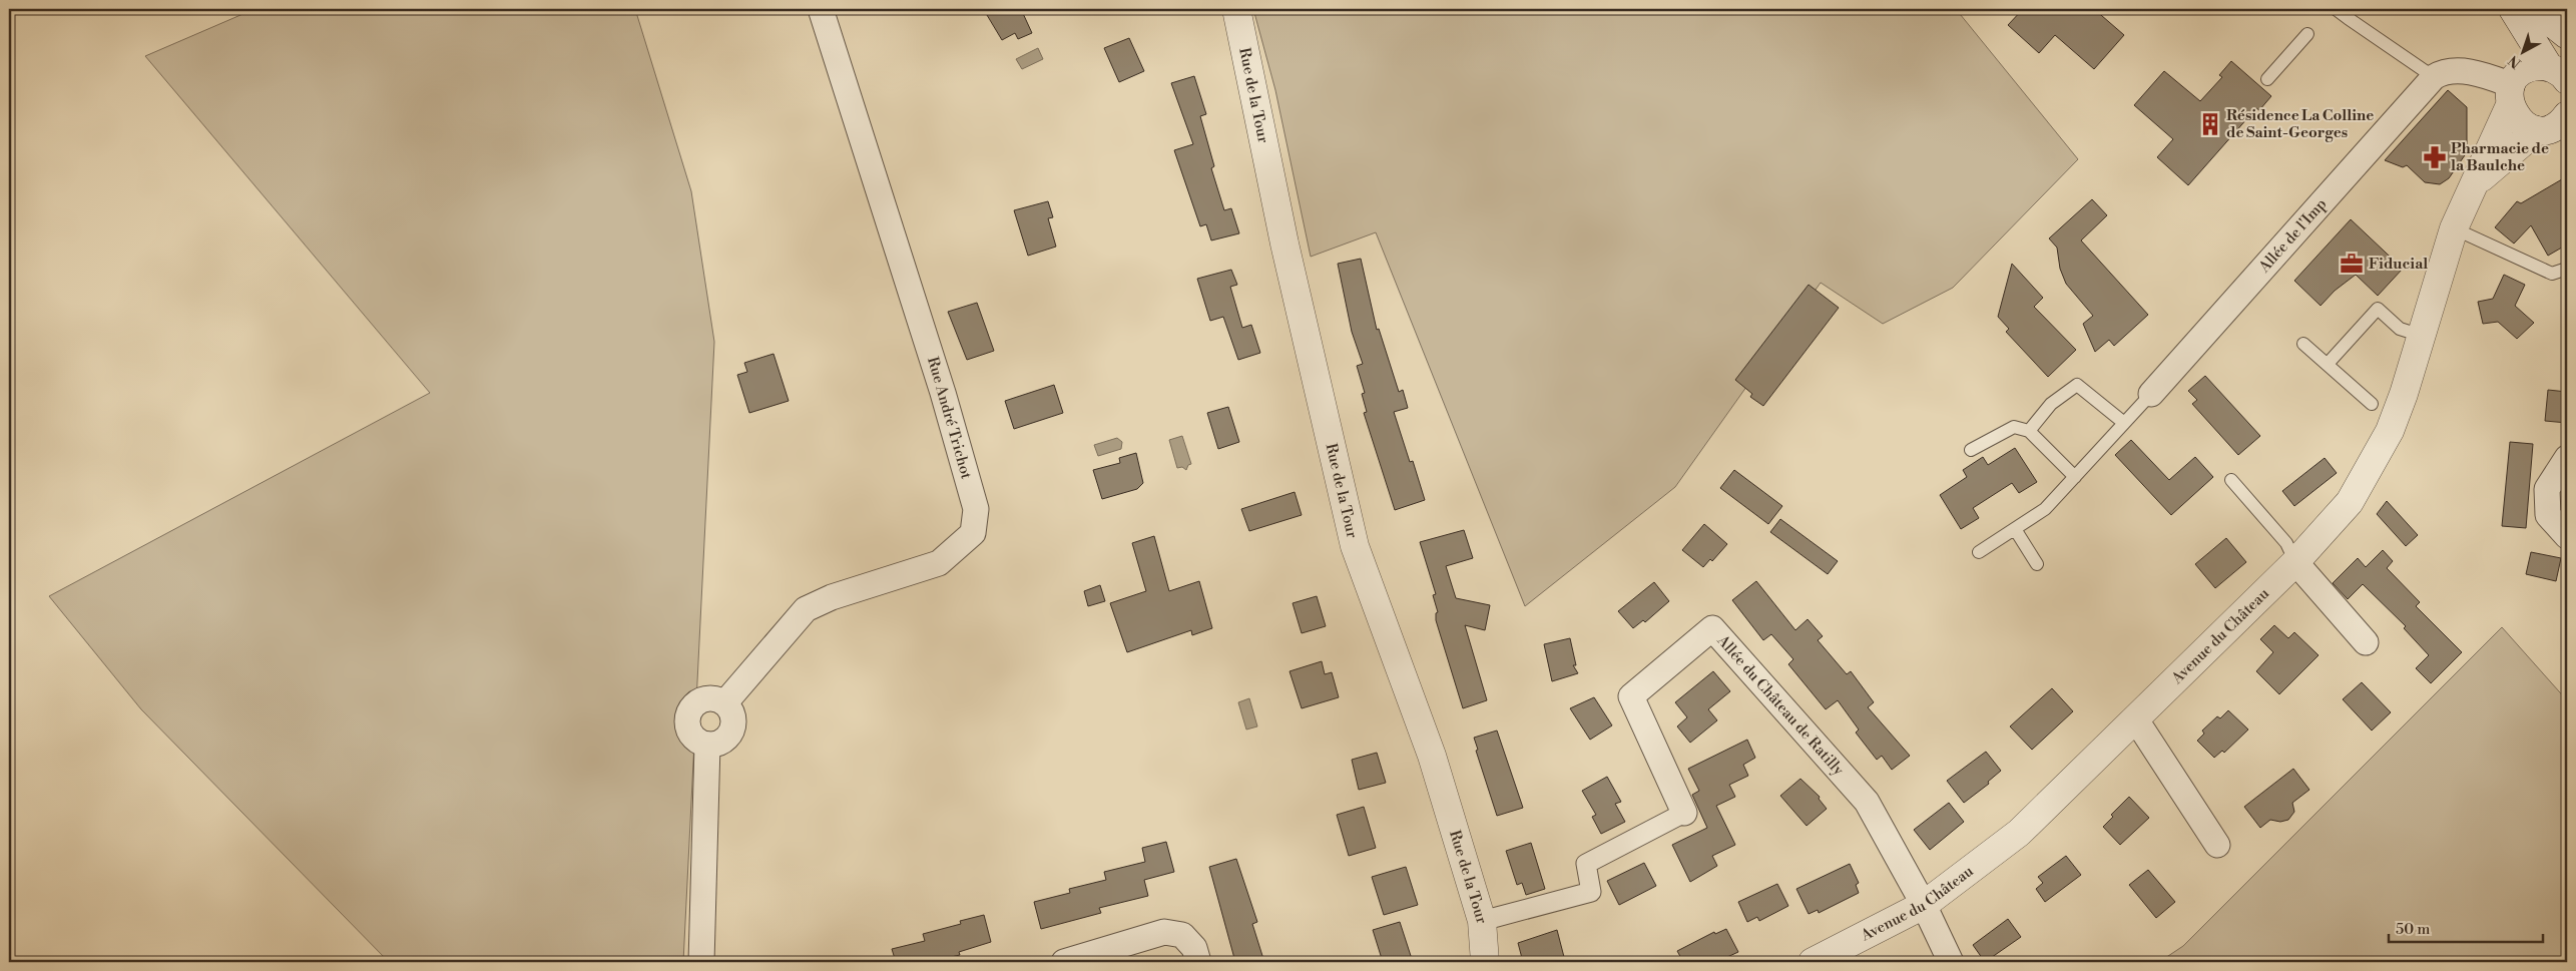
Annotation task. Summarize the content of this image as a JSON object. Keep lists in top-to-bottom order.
{
  "streets": {
    "street": [
      "Rue de la Tour",
      "Allée de l'Imp",
      "Rue André Trichot",
      "Avenue du Château",
      "Allée du Château de Ratilly"
    ]
  },
  "crossings": [
    ["Avenue du Château", "Allée du Château de Ratilly"]
  ],
  "places": {
    "building": ["Résidence La Colline de Saint-Georges"],
    "pharmacy": ["Pharmacie de la Baulche"],
    "office": ["Fiducial"]
  },
  "scale_bar": "50 m",
  "north": "bottom left"
}
